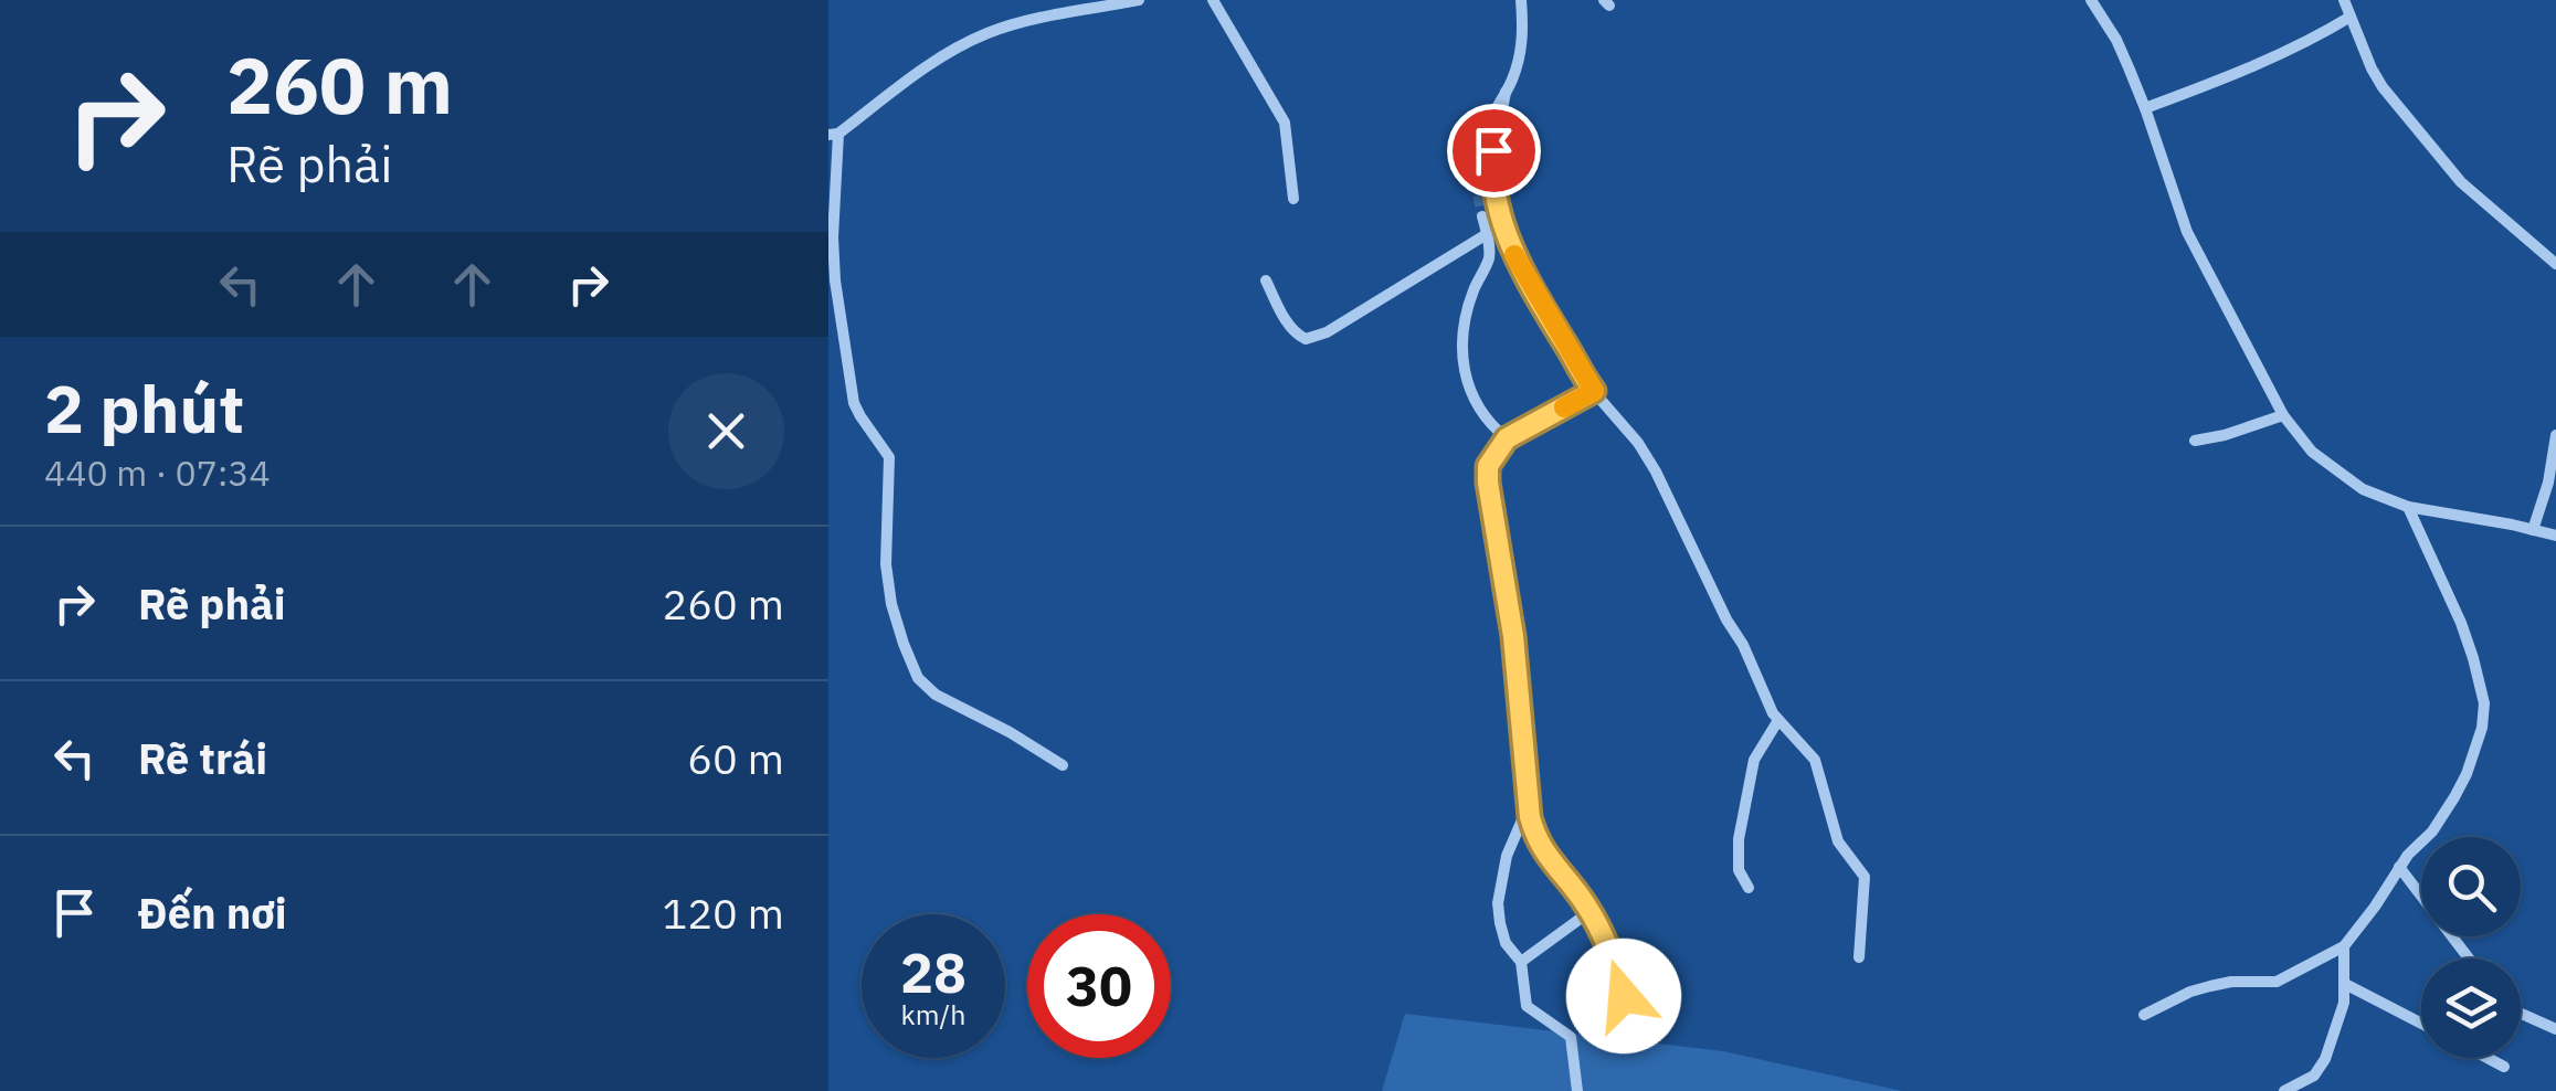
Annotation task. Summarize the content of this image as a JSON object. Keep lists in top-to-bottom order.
{
  "page": {
    "turn": ["260 m", "Rẽ phải"],
    "heading": ["2 phút", "440 m · 07:34"],
    "list": [
      {
        "name": "Rẽ phải",
        "value": "260 m"
      },
      {
        "name": "Rẽ trái",
        "value": "60 m"
      },
      {
        "name": "Đến nơi",
        "value": "120 m"
      }
    ],
    "speed": "28 km/h",
    "limit": "30"
  }
}
